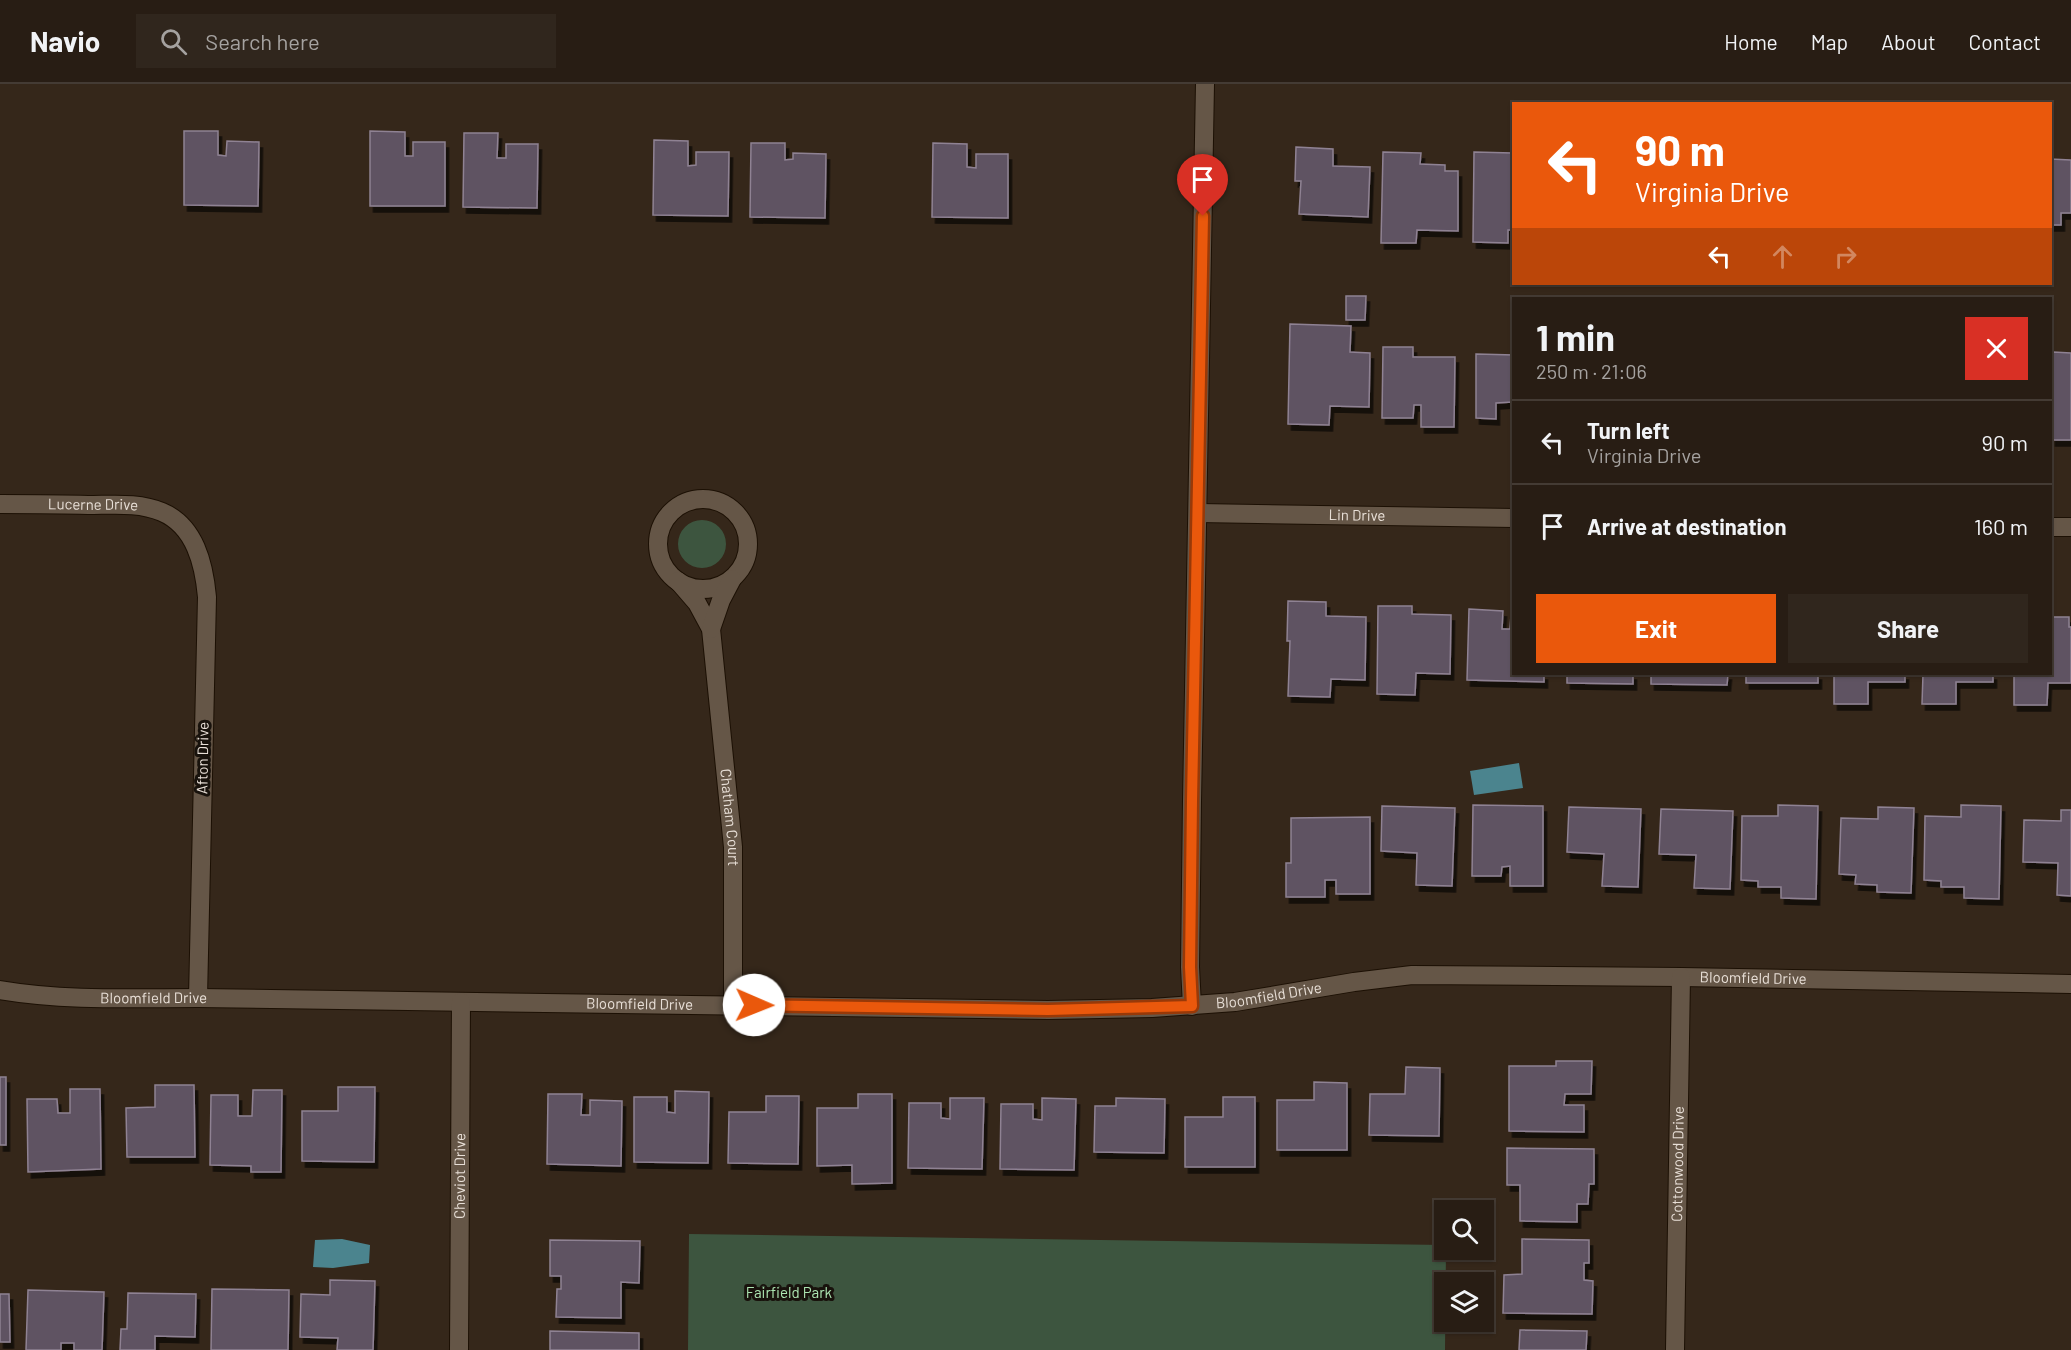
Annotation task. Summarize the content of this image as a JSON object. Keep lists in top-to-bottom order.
{
  "streets": {
    "street": [
      "Lucerne Drive",
      "Lin Drive",
      "Afton Drive",
      "Chatham Court",
      "Bloomfield Drive",
      "Cottonwood Drive",
      "Cheviot Drive"
    ]
  },
  "crossings": [
    ["Lucerne Drive", "Afton Drive"],
    ["Afton Drive", "Bloomfield Drive"],
    ["Chatham Court", "Bloomfield Drive"],
    ["Bloomfield Drive", "Cottonwood Drive"],
    ["Bloomfield Drive", "Cheviot Drive"]
  ],
  "parks": ["Fairfield Park"],
  "page": {
    "header": "Navio",
    "search": "Search here",
    "nav": [
      "Home",
      "Map",
      "About",
      "Contact"
    ],
    "turn": ["90 m", "Virginia Drive"],
    "heading": ["1 min", "250 m · 21:06"],
    "list": [
      {
        "name": "Turn left",
        "note": "Virginia Drive",
        "value": "90 m"
      },
      {
        "name": "Arrive at destination",
        "value": "160 m"
      }
    ],
    "buttons": ["Exit", "Share"]
  }
}
